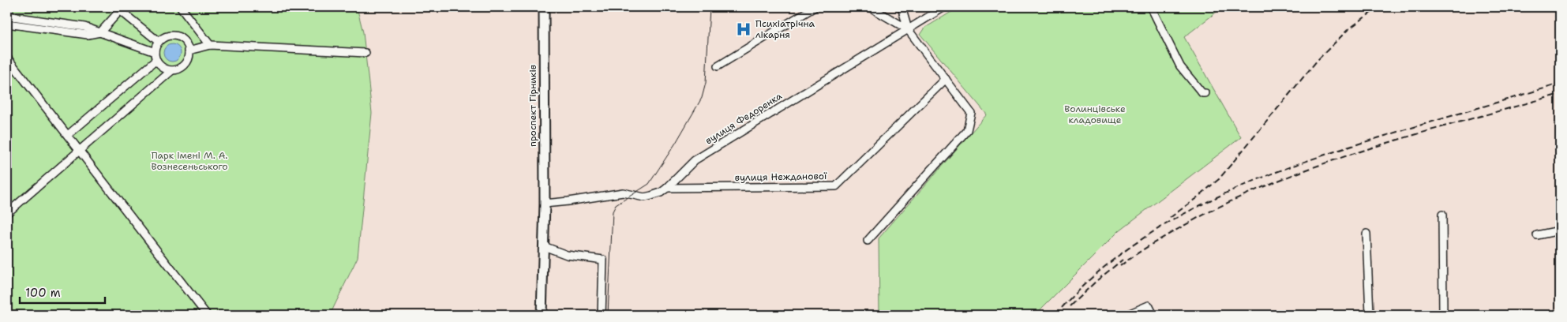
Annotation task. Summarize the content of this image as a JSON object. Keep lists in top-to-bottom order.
{
  "streets": {
    "main road": ["проспект Гірників"],
    "street": ["вулиця Федоренка", "вулиця Нежданової"]
  },
  "crossings": [
    ["проспект Гірників", "вулиця Федоренка"],
    ["вулиця Федоренка", "вулиця Нежданової"]
  ],
  "parks": ["Волинцівське кладовище", "Парк імені М. А. Вознесеньського"],
  "places": {
    "hospital": ["Психіатрічна лікарня"]
  },
  "scale_bar": "100 m"
}
